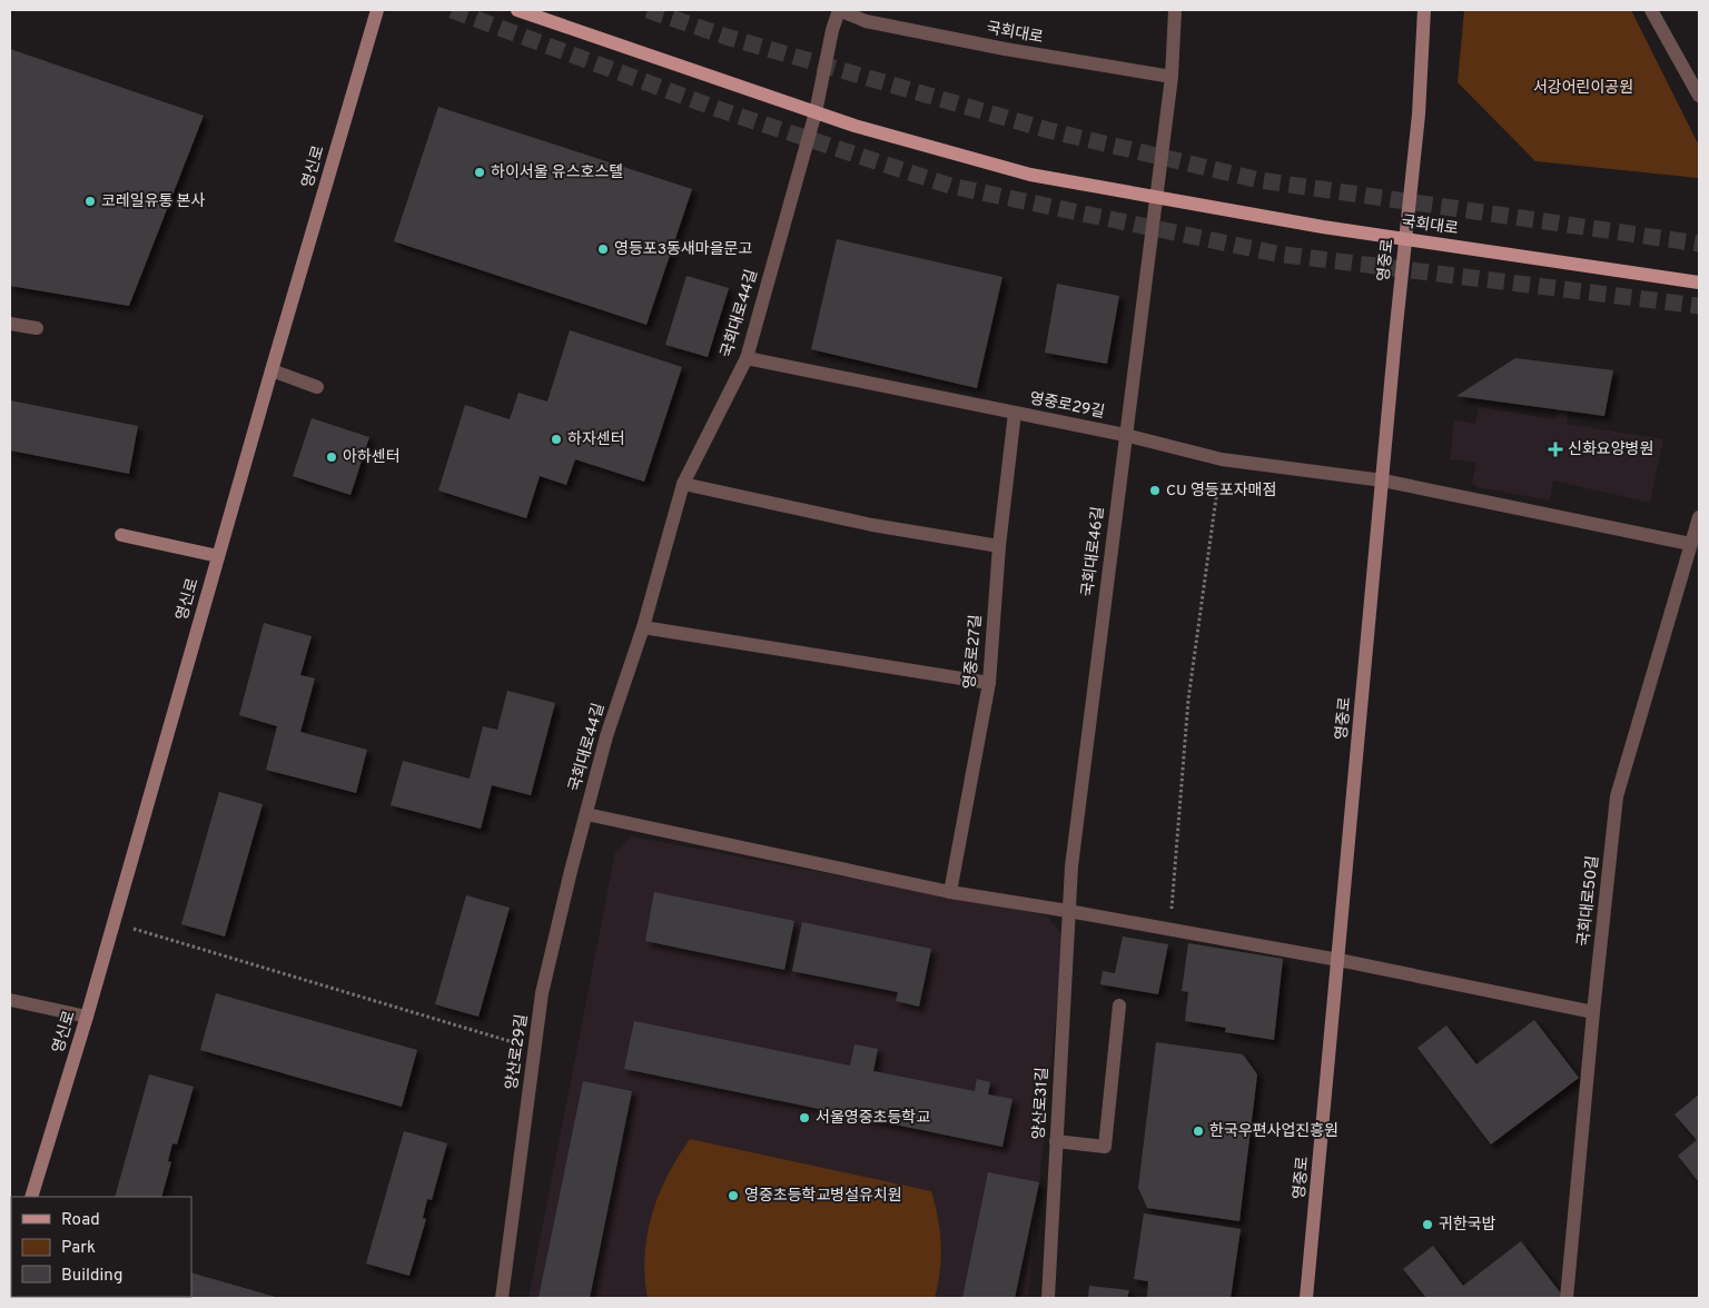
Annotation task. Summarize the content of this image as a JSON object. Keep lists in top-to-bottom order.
{
  "streets": {
    "main road": ["국회대로", "영신로", "영중로"],
    "street": [
      "국회대로44길",
      "영중로29길",
      "국회대로46길",
      "영중로27길",
      "국회대로50길",
      "양산로29길",
      "양산로31길"
    ]
  },
  "crossings": [
    ["국회대로", "영중로"],
    ["국회대로", "국회대로44길"],
    ["국회대로", "국회대로46길"],
    ["영중로", "영중로29길"],
    ["국회대로44길", "영중로29길"],
    ["국회대로44길", "양산로29길"],
    ["영중로29길", "국회대로46길"],
    ["영중로29길", "영중로27길"],
    ["국회대로46길", "양산로31길"]
  ],
  "parks": ["서강어린이공원"],
  "places": {
    "other": [
      "하이서울 유스호스텔",
      "코레일유통 본사",
      "영등포3동새마을문고",
      "하자센터",
      "아하센터",
      "CU 영등포자매점",
      "서울영중초등학교",
      "한국우편사업진흥원",
      "영중초등학교병설유치원",
      "귀한국밥"
    ],
    "health": ["신화요양병원"]
  },
  "legend": ["Road", "Park", "Building"]
}
